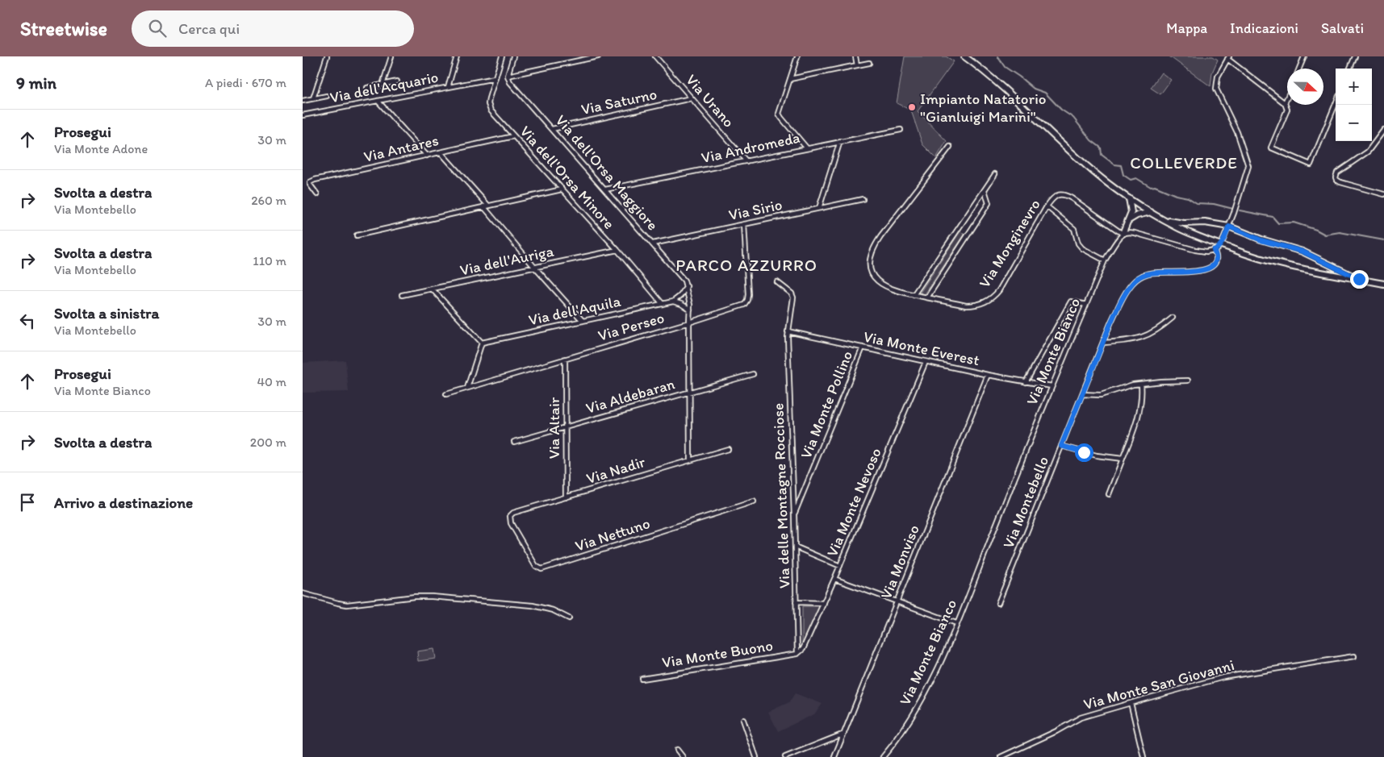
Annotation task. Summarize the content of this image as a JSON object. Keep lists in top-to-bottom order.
{
  "streets": {
    "street": [
      "Via dell'Acquario",
      "Via Urano",
      "Via Saturno",
      "Via Andromeda",
      "Via Antares",
      "Via dell'Orsa Maggiore",
      "Via dell'Orsa Minore",
      "Via Sirio",
      "Via Monginevro",
      "Via dell'Auriga",
      "Via dell'Aquila",
      "Via Perseo",
      "Via Monte Everest",
      "Via Monte Bianco",
      "Via Aldebaran",
      "Via Monte Pollino",
      "Via Altair",
      "Via Nadir",
      "Via delle Montagne Rocciose",
      "Via Monte Nevoso",
      "Via Montebello",
      "Via Nettuno",
      "Via Monviso",
      "Via Monte Buono",
      "Via Monte San Giovanni"
    ]
  },
  "crossings": [
    ["Via dell'Acquario", "Via dell'Orsa Minore"],
    ["Via Urano", "Via Saturno"],
    ["Via Urano", "Via Andromeda"],
    ["Via Saturno", "Via dell'Orsa Maggiore"],
    ["Via Andromeda", "Via dell'Orsa Maggiore"],
    ["Via Antares", "Via dell'Orsa Minore"],
    ["Via dell'Orsa Maggiore", "Via Sirio"],
    ["Via dell'Orsa Minore", "Via dell'Auriga"],
    ["Via dell'Orsa Minore", "Via dell'Aquila"],
    ["Via Sirio", "Via Perseo"],
    ["Via Monginevro", "Via Monte Bianco"],
    ["Via Perseo", "Via Altair"],
    ["Via Monte Everest", "Via Monte Bianco"],
    ["Via Monte Everest", "Via Monte Pollino"],
    ["Via Monte Everest", "Via delle Montagne Rocciose"],
    ["Via Monte Everest", "Via Monte Nevoso"],
    ["Via Monte Everest", "Via Monviso"],
    ["Via Aldebaran", "Via Altair"],
    ["Via Monte Pollino", "Via delle Montagne Rocciose"],
    ["Via Altair", "Via Nadir"],
    ["Via Nadir", "Via Nettuno"],
    ["Via delle Montagne Rocciose", "Via Monte Nevoso"],
    ["Via delle Montagne Rocciose", "Via Monte Buono"],
    ["Via Monte Nevoso", "Via Monte Buono"]
  ],
  "districts": ["COLLEVERDE", "PARCO AZZURRO"],
  "places": ["Impianto Natatorio \"Gianluigi Marini\""],
  "north": "right",
  "page": {
    "header": "Streetwise",
    "search": "Cerca qui",
    "nav": ["Mappa", "Indicazioni", "Salvati"],
    "heading": ["9 min", "A piedi · 670 m"],
    "map_buttons": ["+", "−"],
    "list": [
      ["Prosegui", "Via Monte Adone", "30 m"],
      ["Svolta a destra", "Via Montebello", "260 m"],
      ["Svolta a destra", "Via Montebello", "110 m"],
      ["Svolta a sinistra", "Via Montebello", "30 m"],
      ["Prosegui", "Via Monte Bianco", "40 m"],
      ["Svolta a destra", "200 m"],
      "Arrivo a destinazione"
    ]
  }
}
